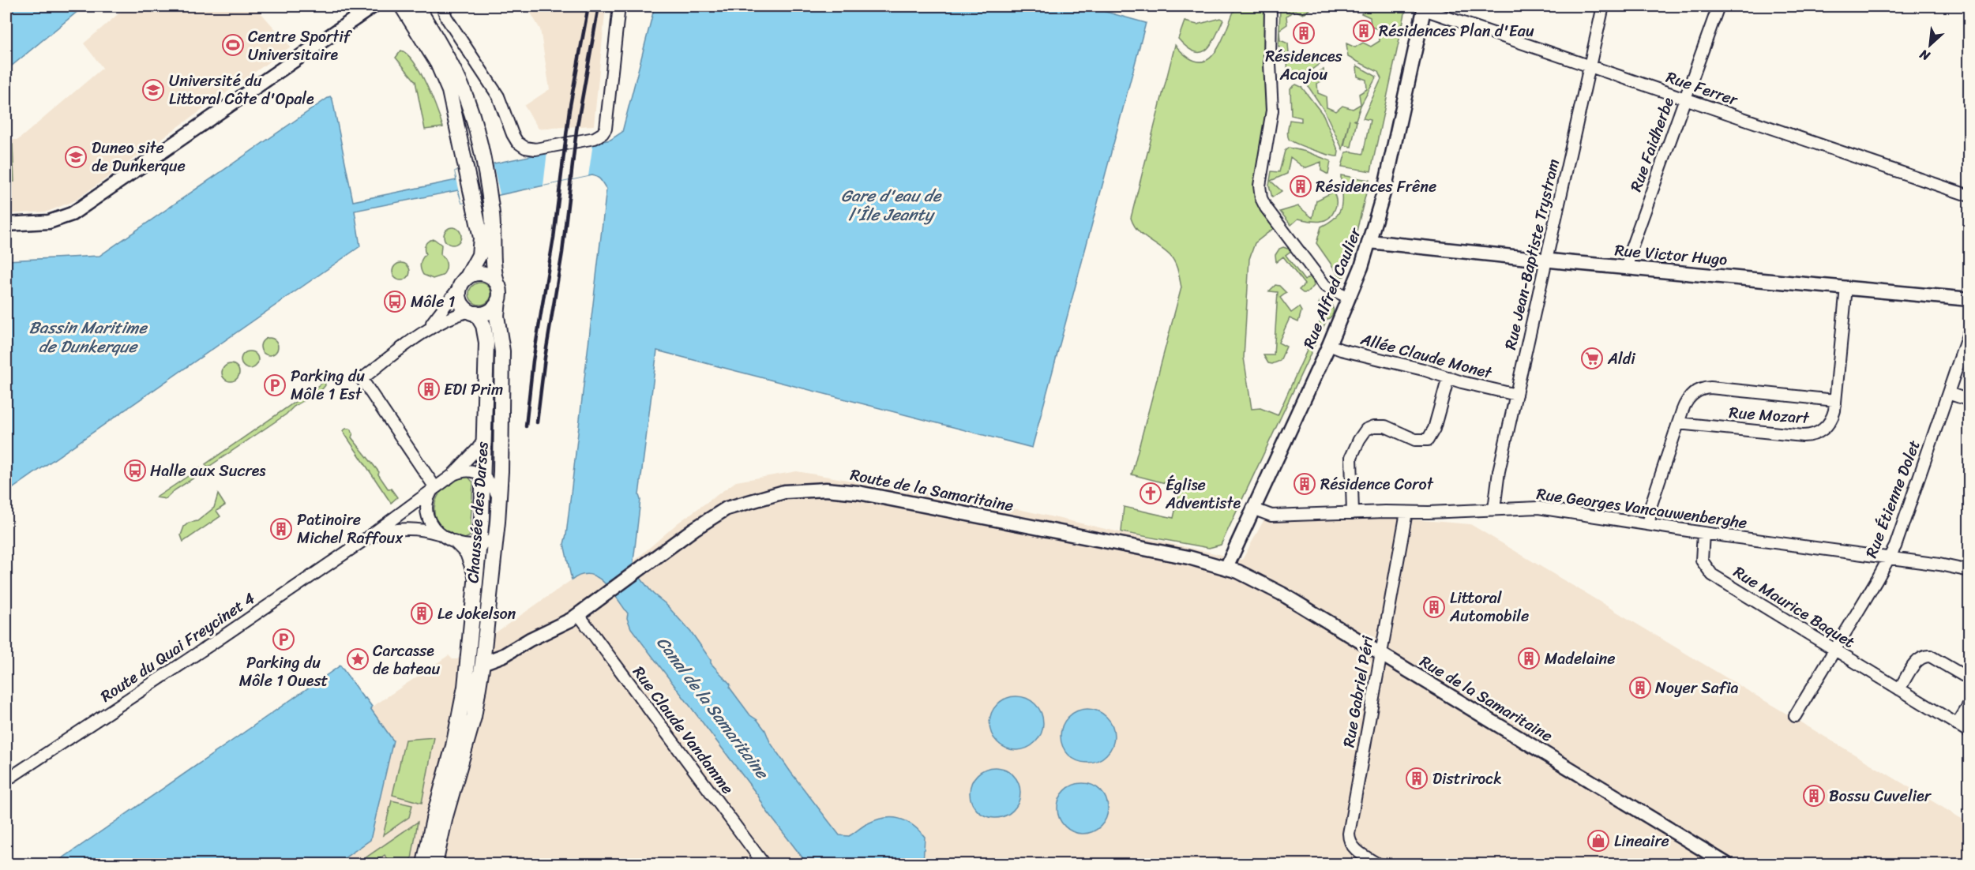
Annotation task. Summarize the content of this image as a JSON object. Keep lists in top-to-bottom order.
{
  "streets": {
    "main road": ["Chaussée des Darses"],
    "street": [
      "Rue Ferrer",
      "Rue Faidherbe",
      "Rue Jean-Baptiste Trystram",
      "Rue Victor Hugo",
      "Rue Alfred Caulier",
      "Allée Claude Monet",
      "Rue Mozart",
      "Route de la Samaritaine",
      "Rue Étienne Dolet",
      "Rue Georges Vancauwenberghe",
      "Rue Maurice Baquet",
      "Route du Quai Freycinet 4",
      "Rue Gabriel Péri",
      "Rue de la Samaritaine",
      "Rue Claude Vandamme"
    ]
  },
  "crossings": [
    ["Rue Ferrer", "Rue Faidherbe"],
    ["Rue Ferrer", "Rue Jean-Baptiste Trystram"],
    ["Rue Ferrer", "Rue Alfred Caulier"],
    ["Rue Faidherbe", "Rue Victor Hugo"],
    ["Rue Jean-Baptiste Trystram", "Rue Victor Hugo"],
    ["Rue Jean-Baptiste Trystram", "Allée Claude Monet"],
    ["Rue Jean-Baptiste Trystram", "Rue Georges Vancauwenberghe"],
    ["Rue Victor Hugo", "Rue Alfred Caulier"],
    ["Rue Victor Hugo", "Rue Mozart"],
    ["Rue Alfred Caulier", "Allée Claude Monet"],
    ["Rue Alfred Caulier", "Route de la Samaritaine"],
    ["Rue Alfred Caulier", "Rue Georges Vancauwenberghe"],
    ["Rue Alfred Caulier", "Rue de la Samaritaine"],
    ["Rue Mozart", "Rue Georges Vancauwenberghe"],
    ["Route de la Samaritaine", "Rue de la Samaritaine"],
    ["Route de la Samaritaine", "Rue Claude Vandamme"],
    ["Rue Étienne Dolet", "Rue Georges Vancauwenberghe"],
    ["Rue Étienne Dolet", "Rue Maurice Baquet"],
    ["Rue Georges Vancauwenberghe", "Rue Maurice Baquet"],
    ["Rue Georges Vancauwenberghe", "Rue Gabriel Péri"],
    ["Chaussée des Darses", "Route du Quai Freycinet 4"],
    ["Rue Gabriel Péri", "Rue de la Samaritaine"]
  ],
  "water": ["Gare d'eau de l'Île Jeanty", "Bassin Maritime de Dunkerque", "Canal de la Samaritaine"],
  "places": {
    "building": [
      "Résidences Plan d'Eau",
      "Résidences Acajou",
      "Résidences Frêne",
      "EDI Prim",
      "Résidence Corot",
      "Patinoire Michel Raffoux",
      "Littoral Automobile",
      "Le Jokelson",
      "Madelaine",
      "Noyer Safia",
      "Distrirock",
      "Bossu Cuvelier"
    ],
    "sports": ["Centre Sportif Universitaire"],
    "school or university": ["Université du Littoral Côte d'Opale", "Duneo site de Dunkerque"],
    "bus stop": ["Môle 1", "Halle aux Sucres"],
    "supermarket": ["Aldi"],
    "parking": ["Parking du Môle 1 Est", "Parking du Môle 1 Ouest"],
    "church": ["Église Adventiste"],
    "place": ["Carcasse de bateau"],
    "shop": ["Lineaire"]
  },
  "north": "bottom left"
}
